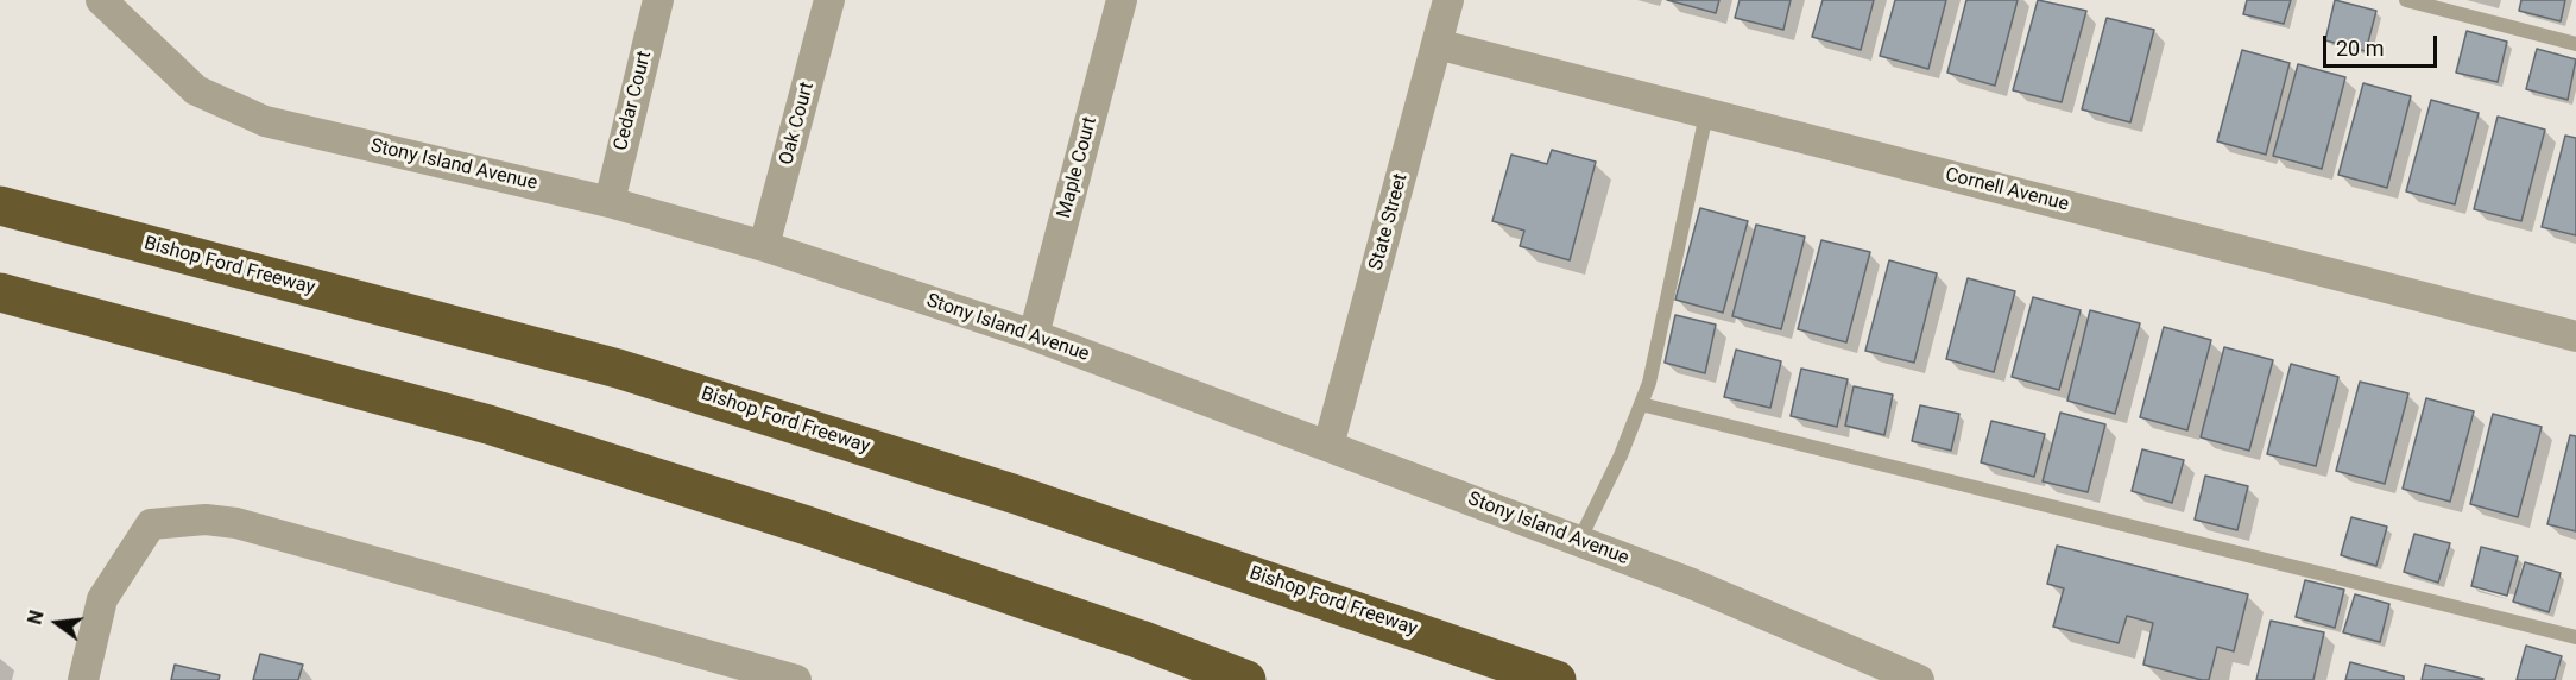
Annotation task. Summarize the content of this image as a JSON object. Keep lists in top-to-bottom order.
{
  "streets": {
    "highway": ["Bishop Ford Freeway"],
    "street": [
      "Cedar Court",
      "Oak Court",
      "Stony Island Avenue",
      "Maple Court",
      "Cornell Avenue",
      "State Street"
    ]
  },
  "crossings": [
    ["Cedar Court", "Stony Island Avenue"],
    ["Oak Court", "Stony Island Avenue"],
    ["Stony Island Avenue", "Maple Court"],
    ["Stony Island Avenue", "State Street"],
    ["Cornell Avenue", "State Street"]
  ],
  "scale_bar": "20 m",
  "north": "left"
}
